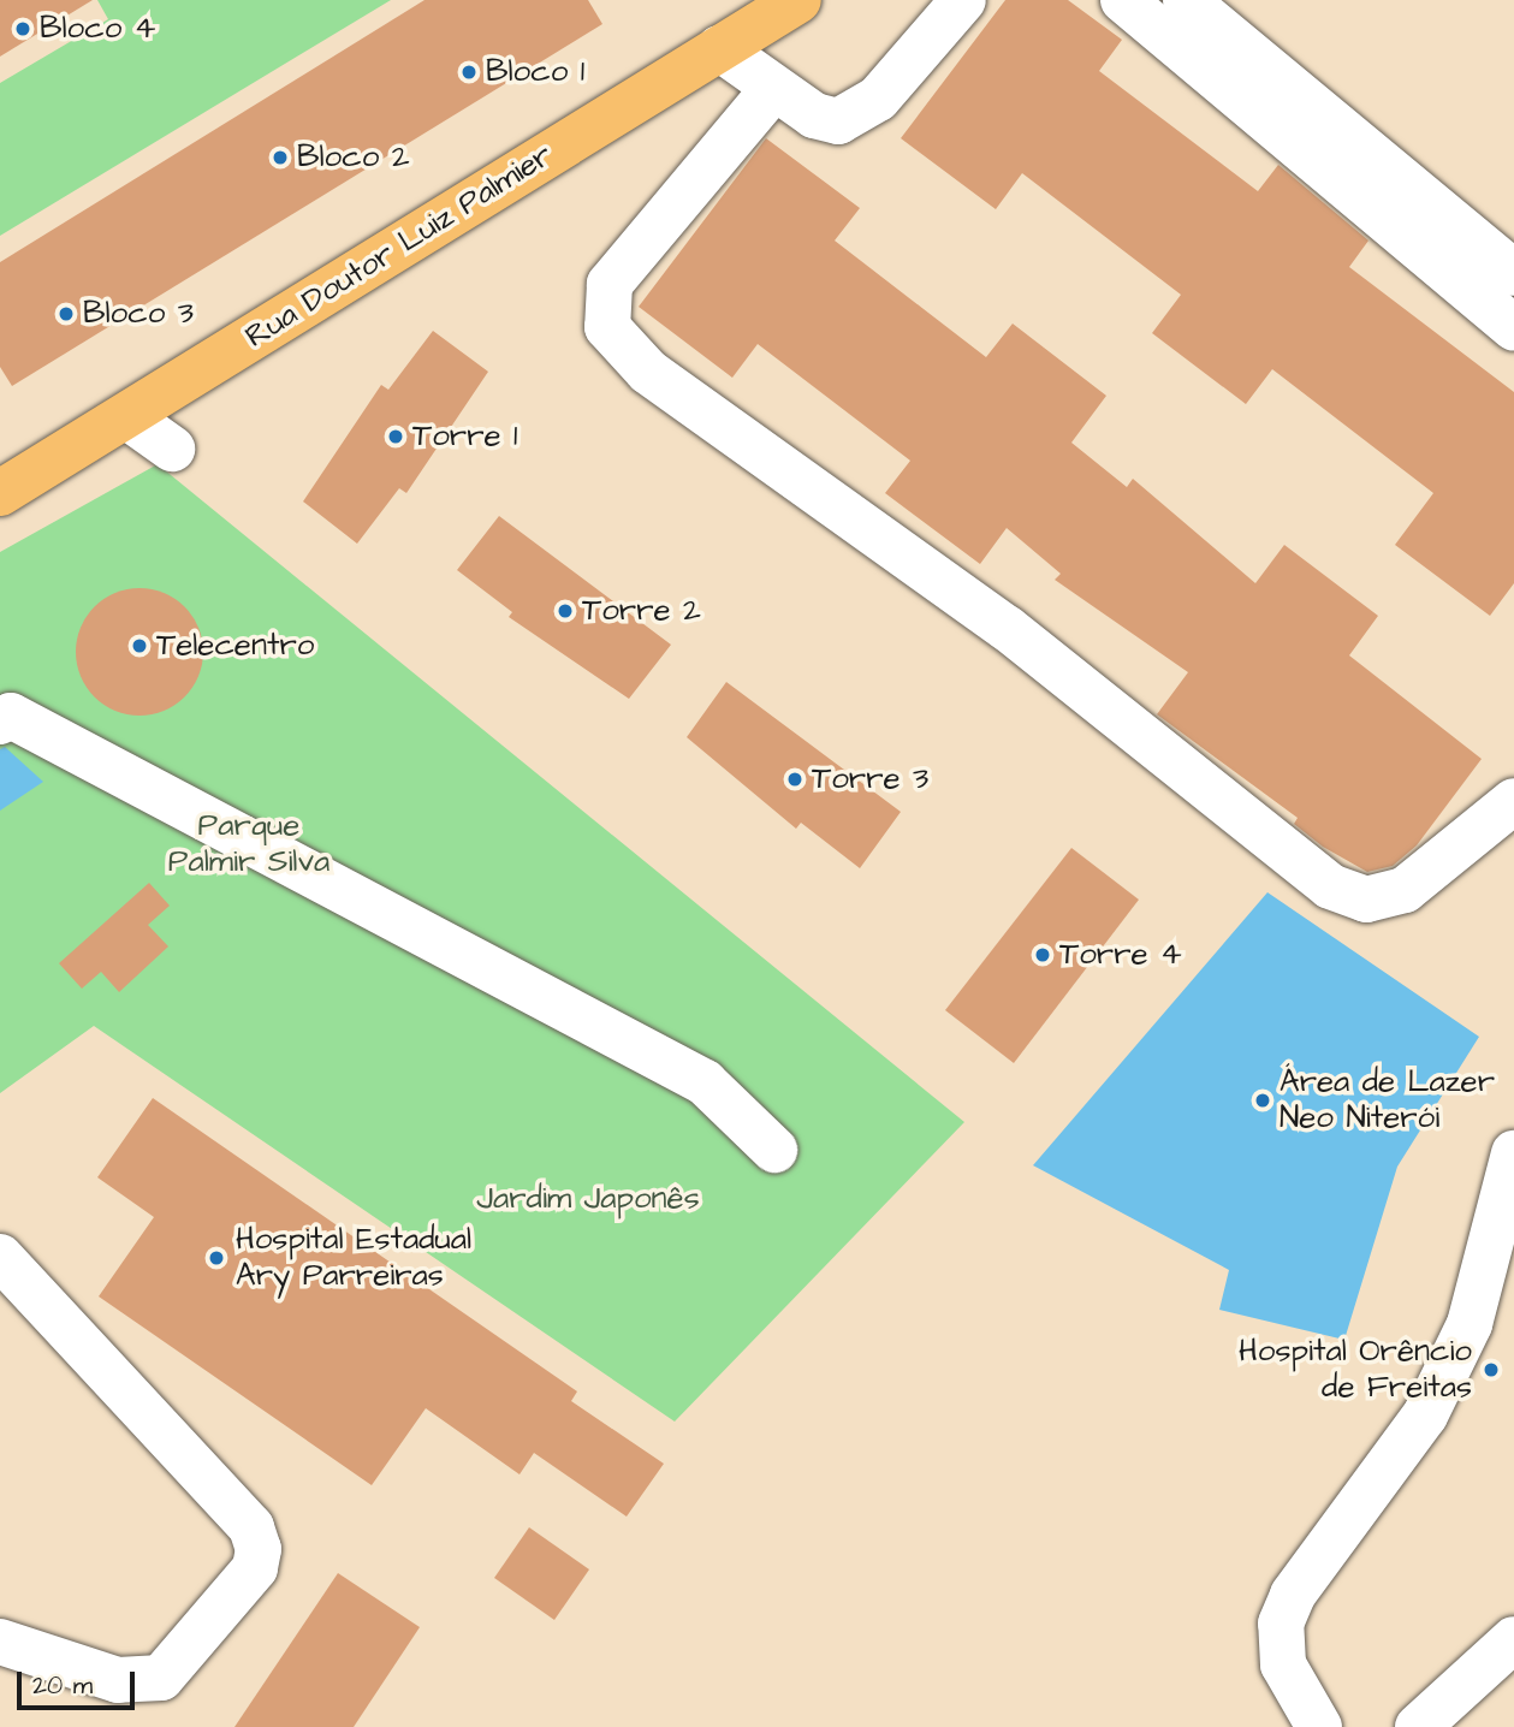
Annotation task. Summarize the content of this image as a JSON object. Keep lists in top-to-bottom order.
{
  "streets": {
    "main road": ["Rua Doutor Luiz Palmier"]
  },
  "parks": ["Parque Palmir Silva", "Jardim Japonês"],
  "places": [
    "Bloco 4",
    "Bloco 1",
    "Bloco 2",
    "Bloco 3",
    "Torre 1",
    "Torre 2",
    "Telecentro",
    "Torre 3",
    "Torre 4",
    "Área de Lazer Neo Niterói",
    "Hospital Estadual Ary Parreiras",
    "Hospital Orêncio de Freitas"
  ],
  "scale_bar": "20 m"
}
